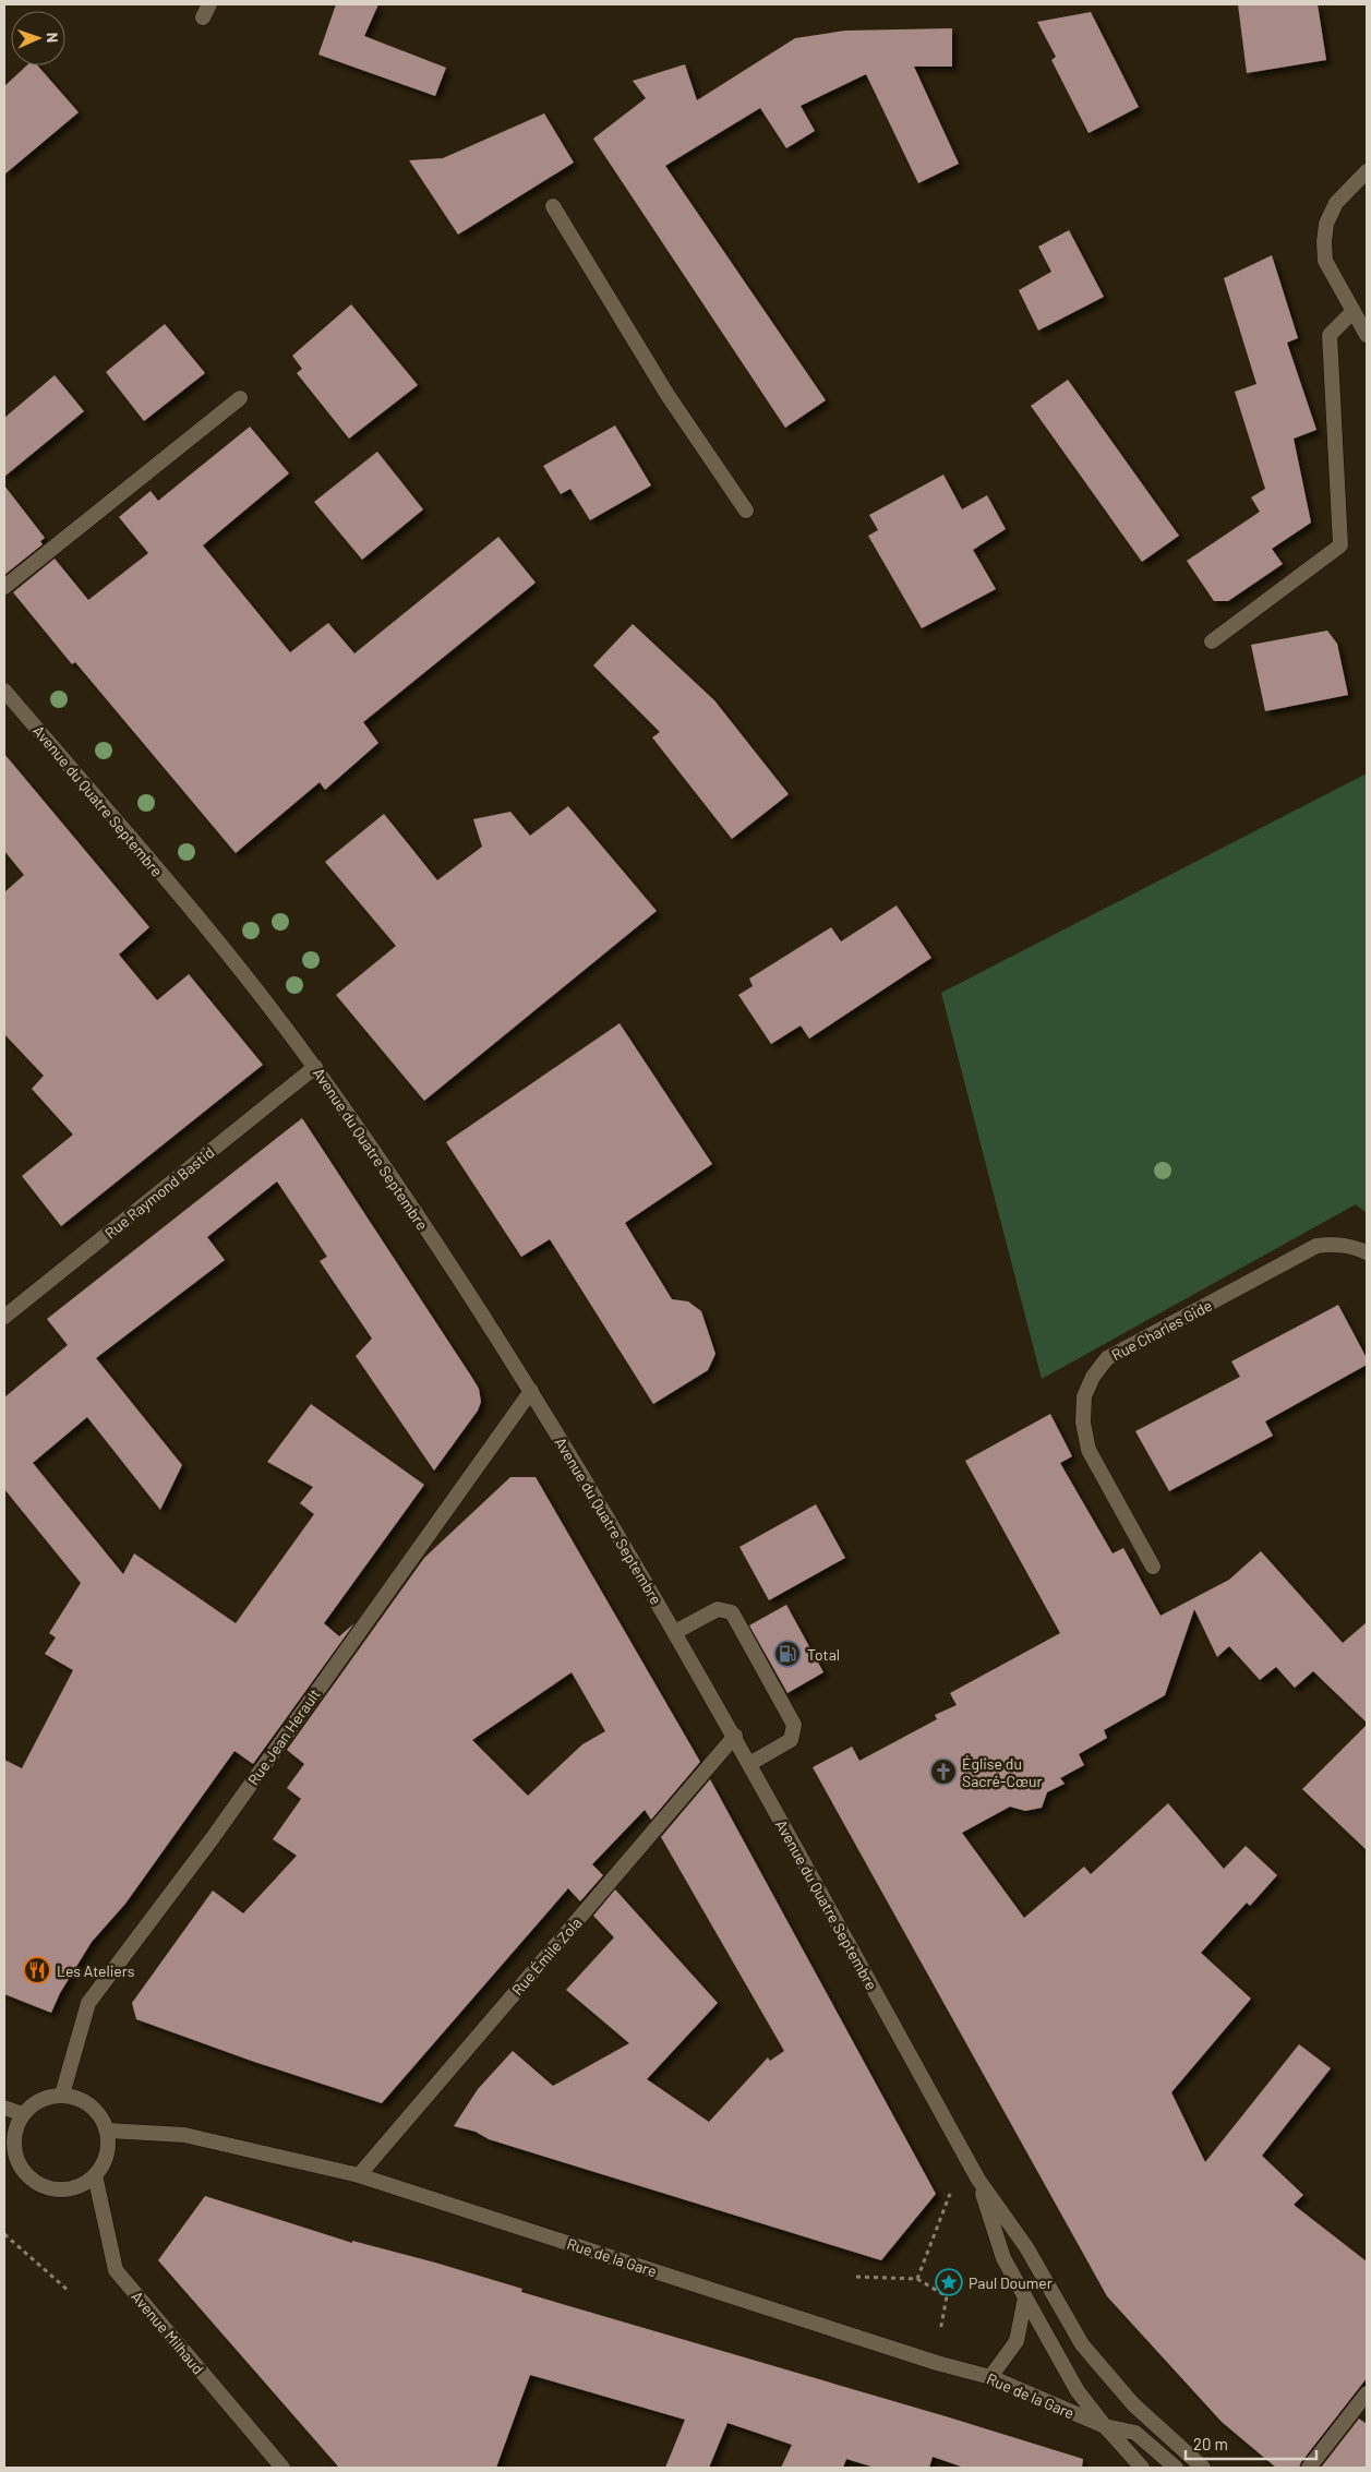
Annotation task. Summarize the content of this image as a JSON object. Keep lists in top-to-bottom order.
{
  "streets": {
    "street": [
      "Avenue du Quatre Septembre",
      "Rue Raymond Bastid",
      "Rue Charles Gide",
      "Rue Jean Herault",
      "Rue Émile Zola",
      "Rue de la Gare",
      "Avenue Milhaud"
    ]
  },
  "crossings": [
    ["Avenue du Quatre Septembre", "Rue Raymond Bastid"],
    ["Avenue du Quatre Septembre", "Rue Jean Herault"],
    ["Avenue du Quatre Septembre", "Rue Émile Zola"],
    ["Rue Jean Herault", "Rue de la Gare"],
    ["Rue Jean Herault", "Avenue Milhaud"],
    ["Rue Émile Zola", "Rue de la Gare"],
    ["Rue de la Gare", "Avenue Milhaud"]
  ],
  "places": {
    "fuel station": ["Total"],
    "church": ["Église du Sacré-Cœur"],
    "restaurant": ["Les Ateliers"],
    "place": ["Paul Doumer"]
  },
  "scale_bar": "20 m",
  "north": "right"
}
